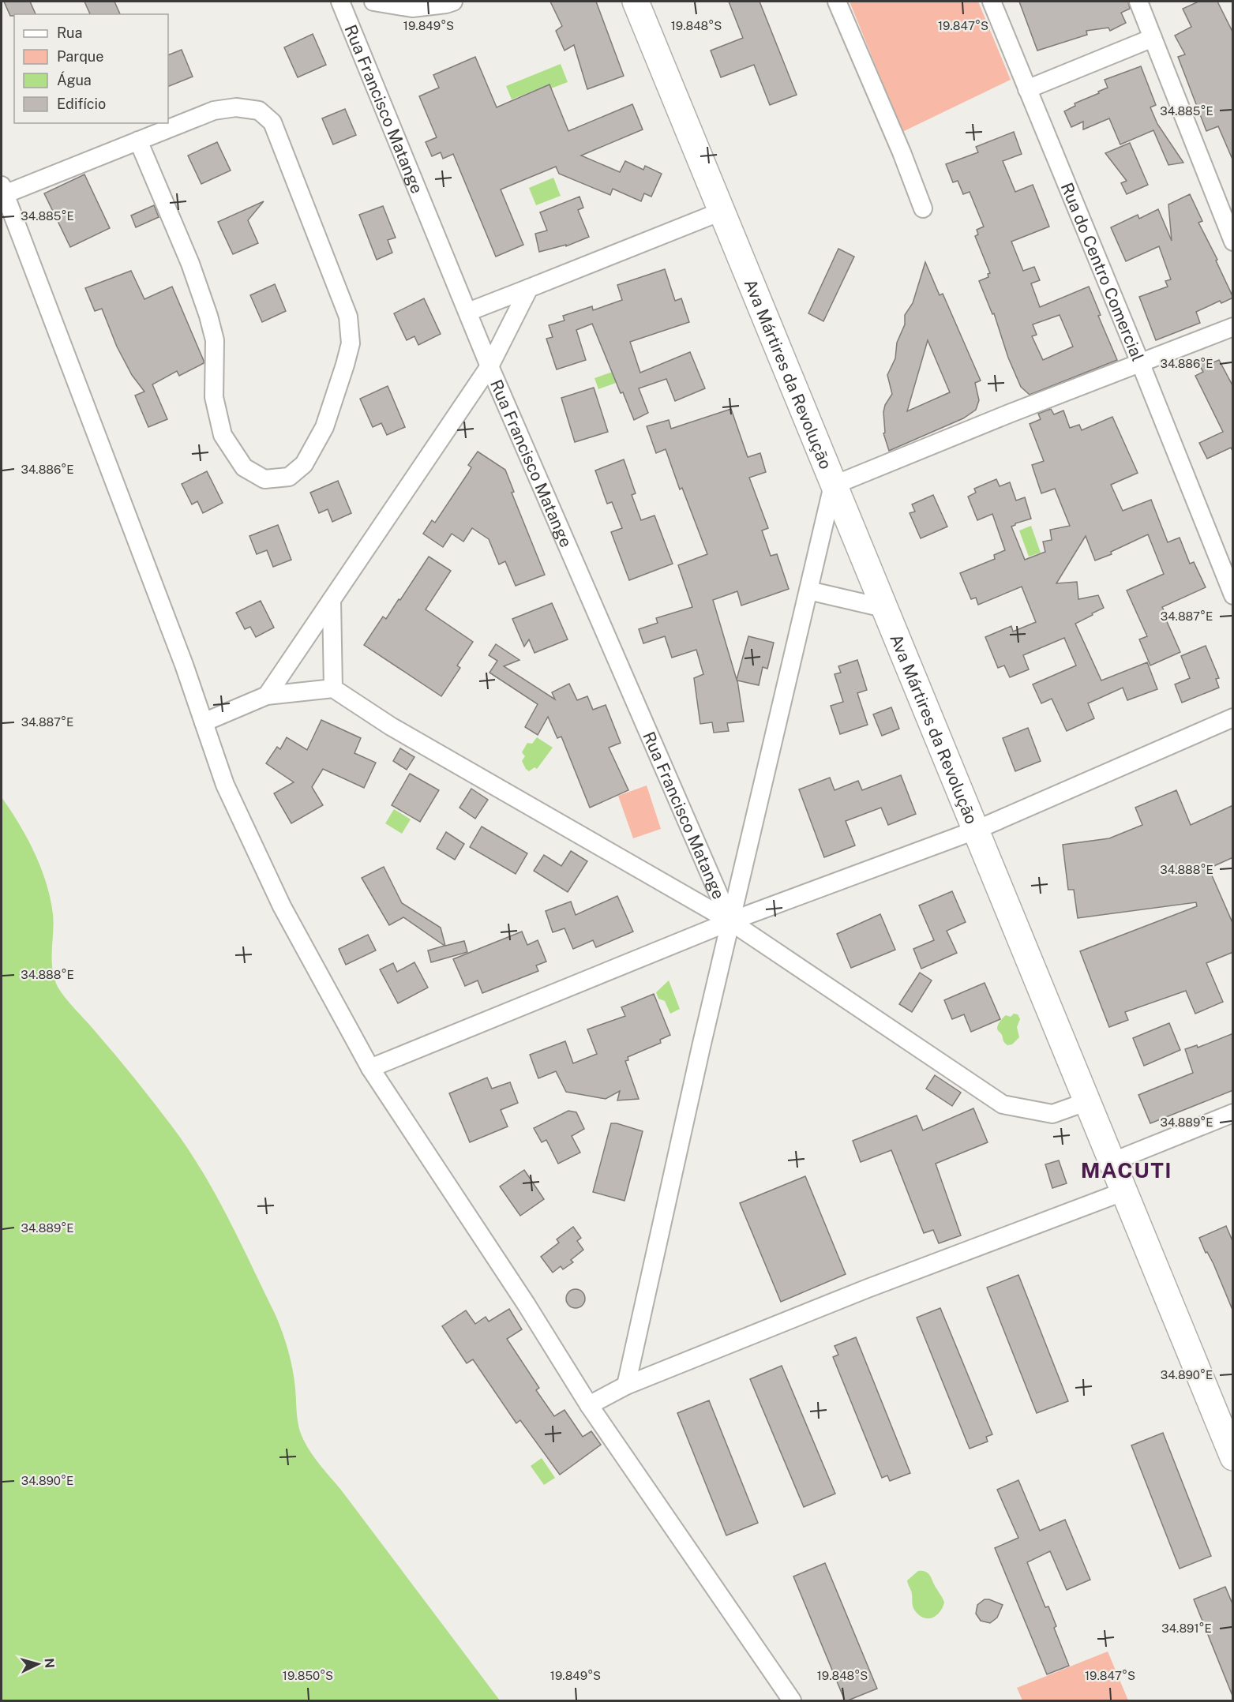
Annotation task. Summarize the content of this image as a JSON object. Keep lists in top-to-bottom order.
{
  "streets": {
    "street": ["Rua Francisco Matange", "Rua do Centro Comercial", "Ava Mártires da Revolução"]
  },
  "districts": ["MACUTI"],
  "legend": [
    "Rua",
    "Parque",
    "Água",
    "Edifício"
  ],
  "north": "right",
  "coordinates": [
    "19.849°S",
    "19.848°S",
    "19.847°S",
    "34.885°E",
    "34.886°E",
    "34.887°E",
    "34.888°E",
    "34.889°E",
    "34.890°E",
    "34.891°E",
    "19.850°S"
  ]
}
